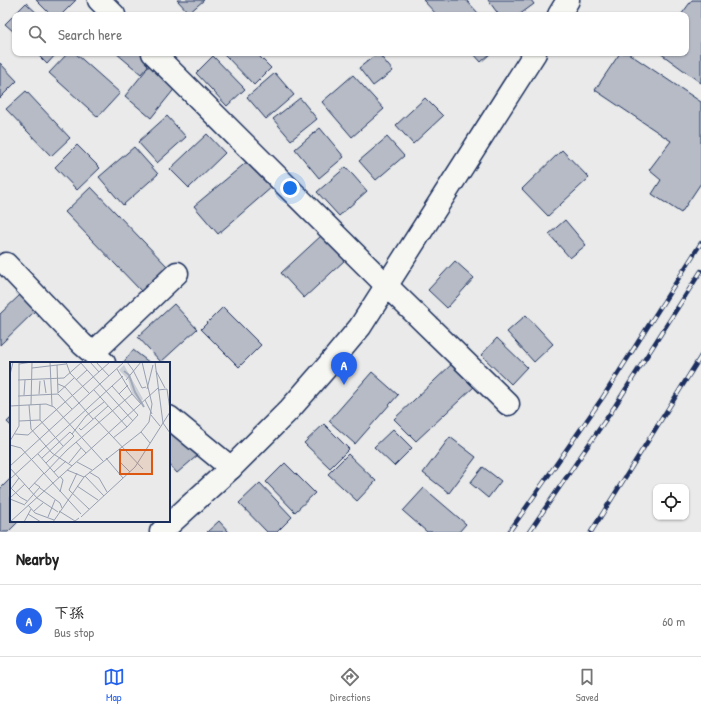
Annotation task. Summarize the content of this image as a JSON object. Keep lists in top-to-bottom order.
{
  "page": {
    "search": "Search here",
    "pins": "A",
    "heading": "Nearby",
    "list": [
      {
        "mark": "A",
        "name": "下孫",
        "note": "Bus stop",
        "value": "60 m"
      }
    ],
    "nav": ["Map", "Directions", "Saved"]
  }
}
